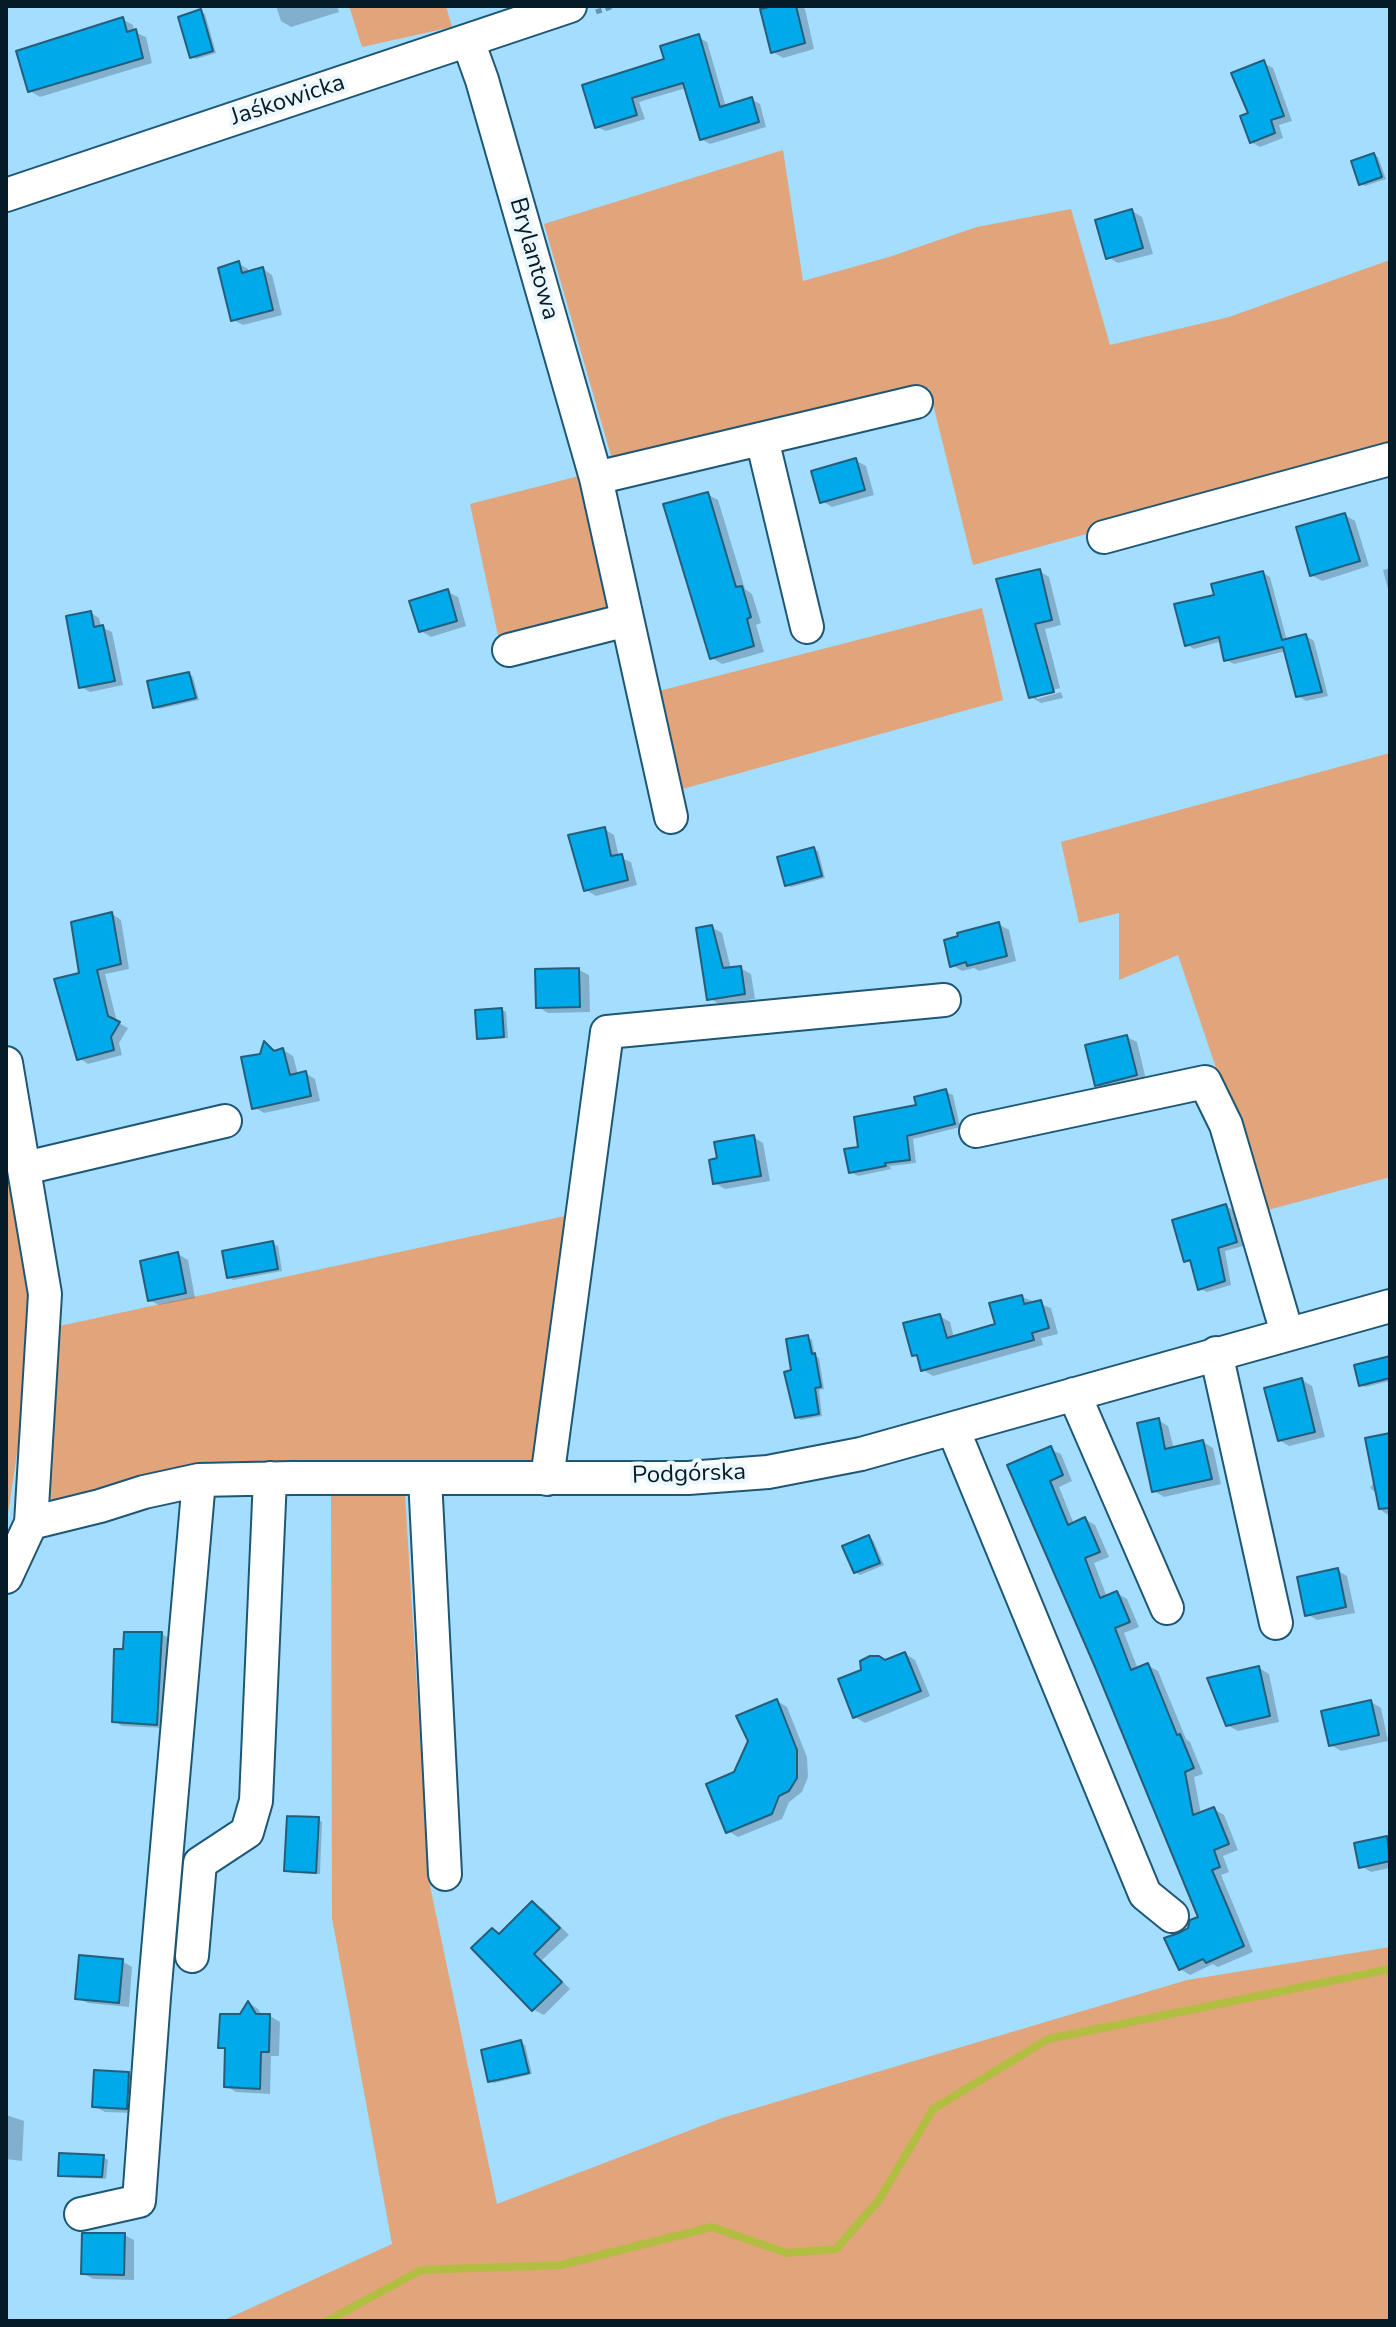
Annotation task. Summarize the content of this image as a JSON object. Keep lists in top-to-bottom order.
{
  "streets": {
    "street": ["Jaśkowicka", "Brylantowa", "Podgórska"]
  },
  "crossings": [
    ["Jaśkowicka", "Brylantowa"]
  ]
}
